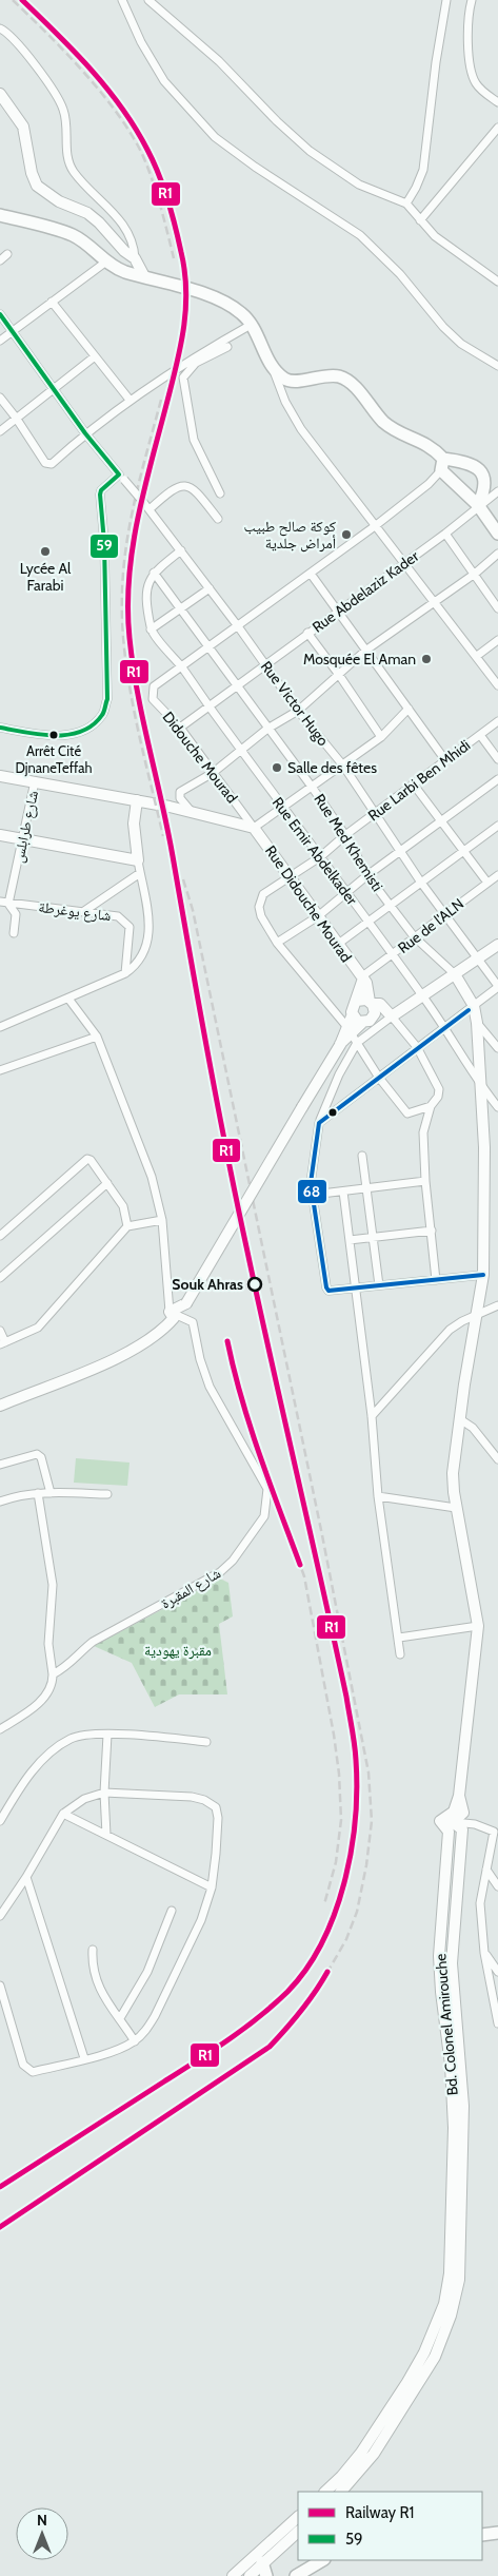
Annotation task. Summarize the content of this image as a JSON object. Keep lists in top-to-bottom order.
{
  "streets": {
    "street": [
      "Rue Abdelaziz Kader",
      "Rue Victor Hugo",
      "Didouche Mourad",
      "Rue Larbi Ben Mhidi",
      "شارع طرابلس",
      "Rue Med Khemisti",
      "Rue Emir Abdelkader",
      "Rue Didouche Mourad",
      "شارع يوغرطة",
      "Rue de l'ALN",
      "شارع المقبرة",
      "Bd. Colonel Amirouche"
    ]
  },
  "crossings": [
    ["Rue Abdelaziz Kader", "Rue Victor Hugo"],
    ["Rue Abdelaziz Kader", "Didouche Mourad"],
    ["Rue Abdelaziz Kader", "Rue Med Khemisti"],
    ["Rue Abdelaziz Kader", "Rue Emir Abdelkader"],
    ["Rue Victor Hugo", "Rue Larbi Ben Mhidi"],
    ["Rue Victor Hugo", "Rue de l'ALN"],
    ["Didouche Mourad", "Rue Emir Abdelkader"],
    ["Didouche Mourad", "Rue Didouche Mourad"],
    ["Rue Larbi Ben Mhidi", "Rue Med Khemisti"],
    ["Rue Larbi Ben Mhidi", "Rue Emir Abdelkader"],
    ["Rue Larbi Ben Mhidi", "Rue Didouche Mourad"],
    ["شارع طرابلس", "شارع يوغرطة"],
    ["Rue Med Khemisti", "Rue de l'ALN"],
    ["Rue Emir Abdelkader", "Rue de l'ALN"],
    ["Rue Didouche Mourad", "Rue de l'ALN"]
  ],
  "parks": ["مقبرة يهودية"],
  "places": [
    "كوكة صالح طبيب أمراض جلدية",
    "Lycée Al Farabi",
    "Mosquée El Aman",
    "Arrêt Cité DjnaneTeffah",
    "Salle des fêtes",
    "Souk Ahras"
  ],
  "lines": ["rail line R1", "transit line 59", "transit line 68"],
  "legend": ["Railway R1", "59"],
  "north": "top"
}
